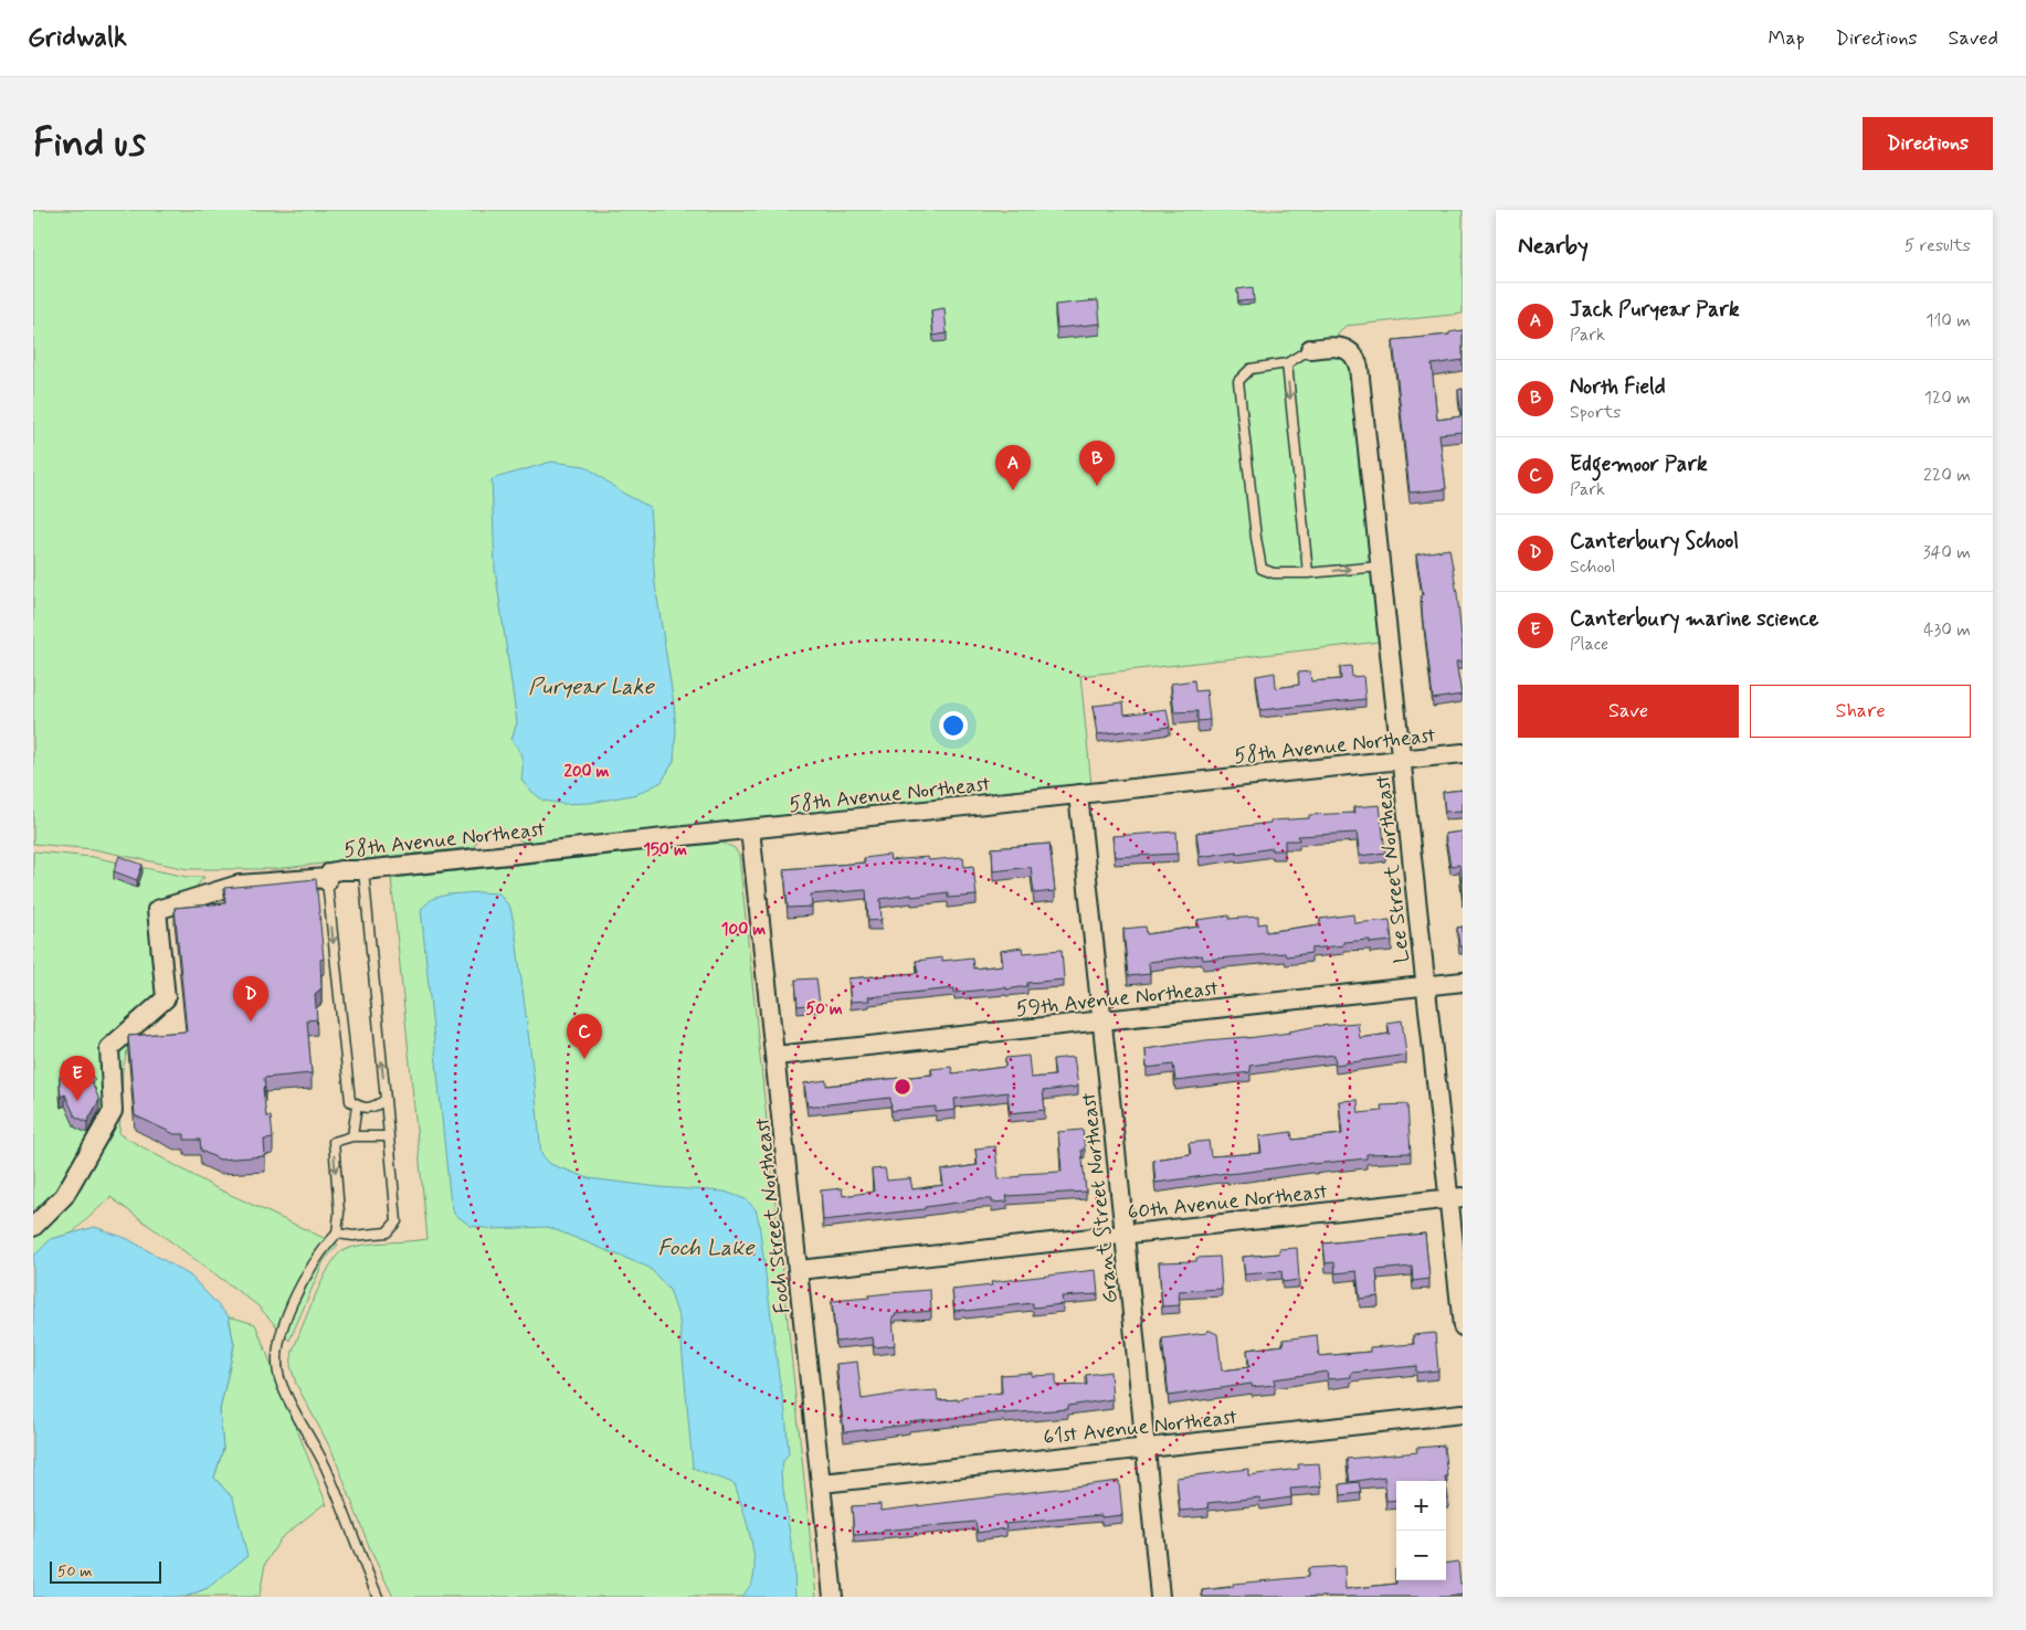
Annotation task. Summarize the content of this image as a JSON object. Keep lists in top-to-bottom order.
{
  "streets": {
    "street": [
      "58th Avenue Northeast",
      "Lee Street Northeast",
      "59th Avenue Northeast",
      "Grant Street Northeast",
      "60th Avenue Northeast",
      "Foch Street Northeast",
      "61st Avenue Northeast"
    ]
  },
  "crossings": [
    ["58th Avenue Northeast", "Lee Street Northeast"],
    ["58th Avenue Northeast", "Grant Street Northeast"],
    ["58th Avenue Northeast", "Foch Street Northeast"],
    ["Lee Street Northeast", "59th Avenue Northeast"],
    ["Lee Street Northeast", "60th Avenue Northeast"],
    ["59th Avenue Northeast", "Grant Street Northeast"],
    ["59th Avenue Northeast", "Foch Street Northeast"],
    ["Grant Street Northeast", "60th Avenue Northeast"],
    ["Grant Street Northeast", "61st Avenue Northeast"],
    ["60th Avenue Northeast", "Foch Street Northeast"],
    ["Foch Street Northeast", "61st Avenue Northeast"]
  ],
  "water": ["Puryear Lake", "Foch Lake"],
  "scale_bar": "50 m",
  "page": {
    "header": "Gridwalk",
    "nav": ["Map", "Directions", "Saved"],
    "buttons": [
      "Directions",
      ["Save", "Share"]
    ],
    "title": "Find us",
    "heading": ["Nearby", "5 results"],
    "list": [
      {
        "mark": "A",
        "name": "Jack Puryear Park",
        "note": "Park",
        "value": "110 m"
      },
      {
        "mark": "B",
        "name": "North Field",
        "note": "Sports",
        "value": "120 m"
      },
      {
        "mark": "C",
        "name": "Edgemoor Park",
        "note": "Park",
        "value": "220 m"
      },
      {
        "mark": "D",
        "name": "Canterbury School",
        "note": "School",
        "value": "340 m"
      },
      {
        "mark": "E",
        "name": "Canterbury marine science",
        "note": "Place",
        "value": "430 m"
      }
    ],
    "pins": [
      "B",
      "A",
      "D",
      "C",
      "E"
    ],
    "map_buttons": ["+", "−"],
    "scale": "50 m"
  },
  "rings": [
    "200 m",
    "150 m",
    "100 m",
    "50 m"
  ]
}
